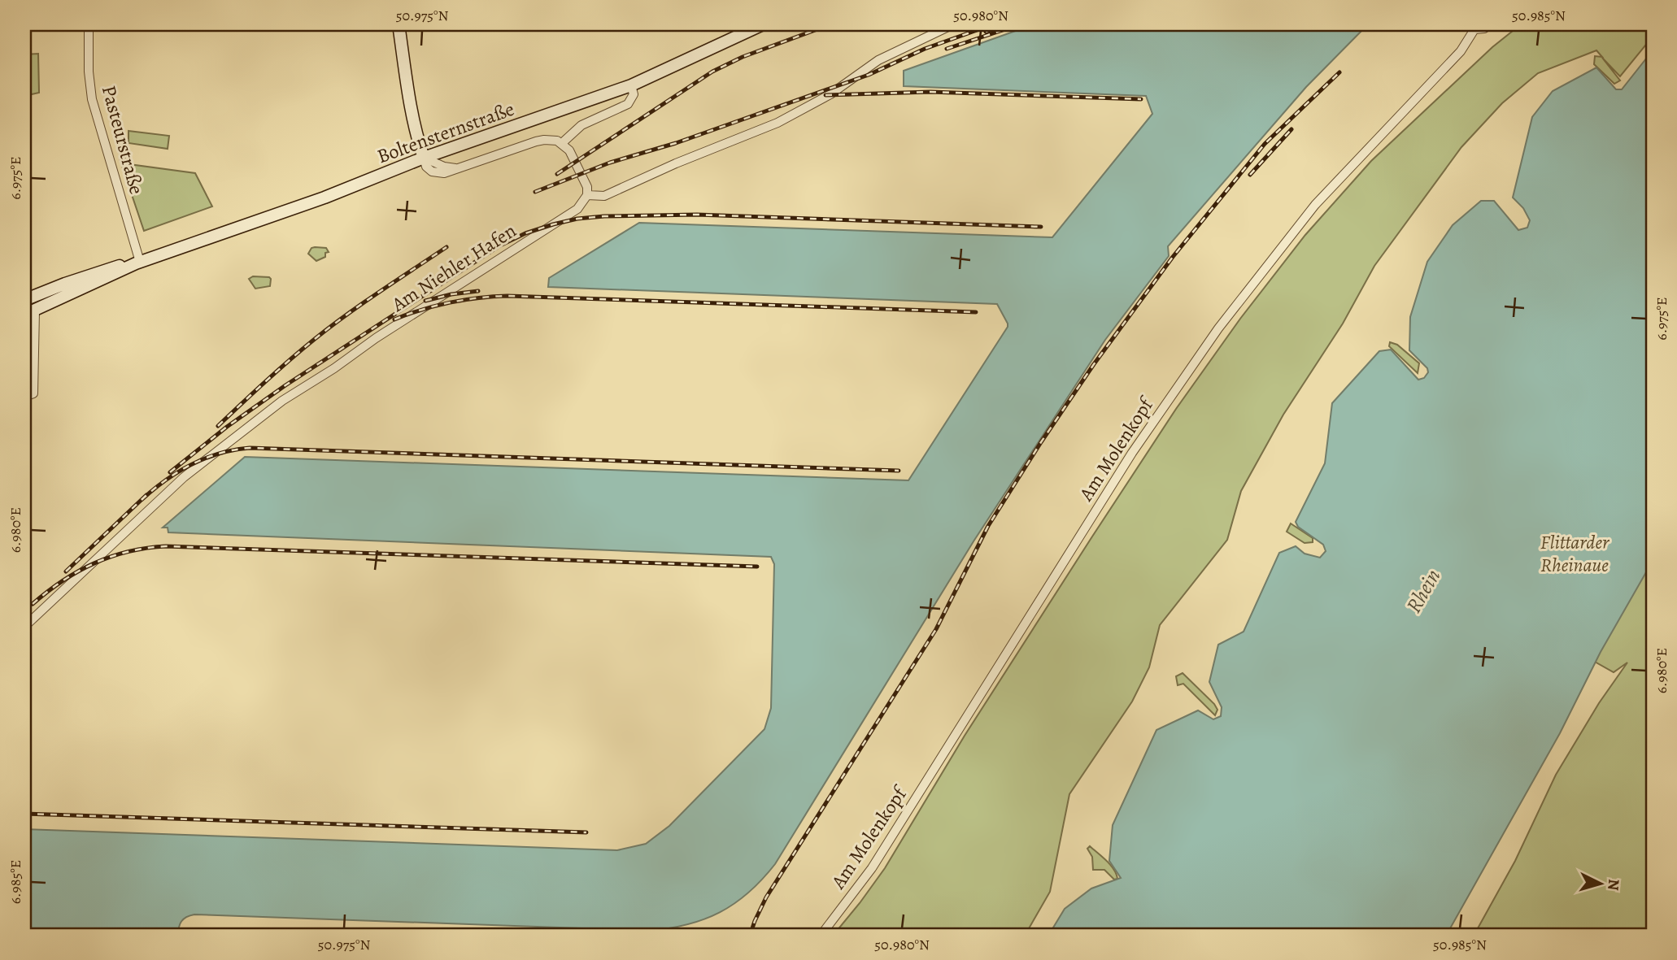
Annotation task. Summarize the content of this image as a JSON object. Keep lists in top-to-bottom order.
{
  "streets": {
    "main road": ["Boltensternstraße"],
    "street": ["Pasteurstraße", "Am Niehler Hafen", "Am Molenkopf"]
  },
  "crossings": [
    ["Boltensternstraße", "Pasteurstraße"]
  ],
  "water": ["Rhein"],
  "parks": ["Flittarder Rheinaue"],
  "north": "right",
  "coordinates": [
    "50.975°N",
    "50.980°N",
    "50.985°N",
    "6.975°E",
    "6.980°E",
    "6.985°E"
  ]
}
